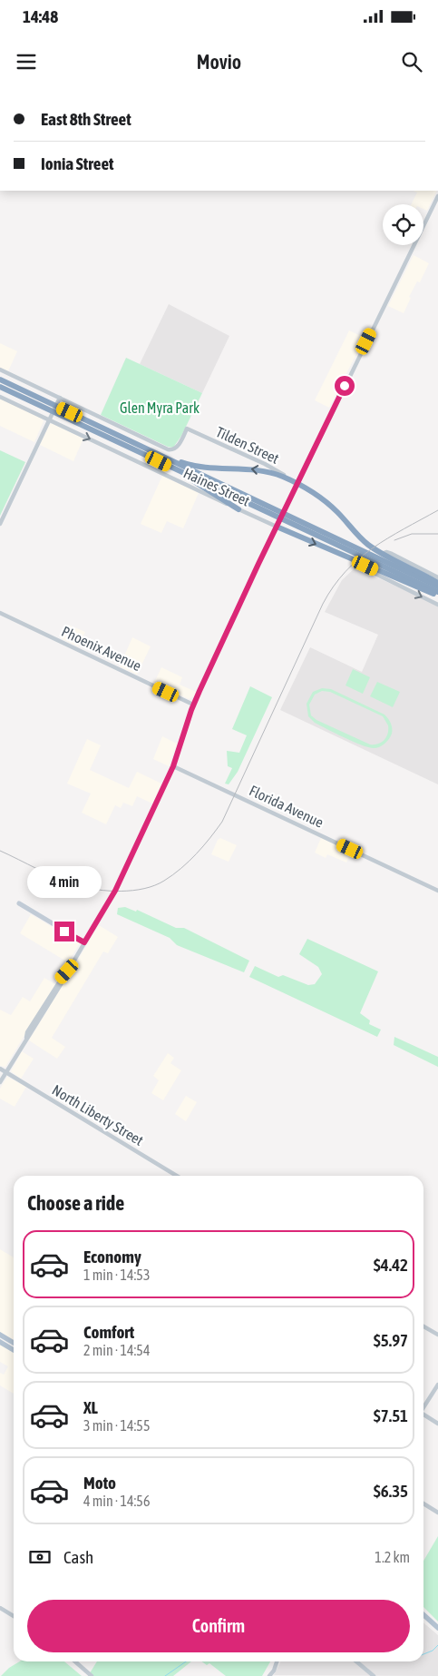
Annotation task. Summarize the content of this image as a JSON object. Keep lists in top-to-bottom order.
{
  "streets": {
    "street": [
      "Tilden Street",
      "Haines Street",
      "Phoenix Avenue",
      "Florida Avenue",
      "North Liberty Street"
    ]
  },
  "crossings": [
    ["Tilden Street", "Haines Street"]
  ],
  "one_way": ["Haines Street"],
  "parks": ["Glen Myra Park"],
  "page": {
    "status": "14:48",
    "header": "Movio",
    "banner": ["East 8th Street", "Ionia Street"],
    "bubble": "4 min",
    "heading": "Choose a ride",
    "list": [
      {
        "name": "Economy",
        "note": "1 min · 14:53",
        "value": "$4.42"
      },
      {
        "name": "Comfort",
        "note": "2 min · 14:54",
        "value": "$5.97"
      },
      {
        "name": "XL",
        "note": "3 min · 14:55",
        "value": "$7.51"
      },
      {
        "name": "Moto",
        "note": "4 min · 14:56",
        "value": "$6.35"
      }
    ],
    "pay": ["Cash", "1.2 km"],
    "buttons": "Confirm"
  }
}
